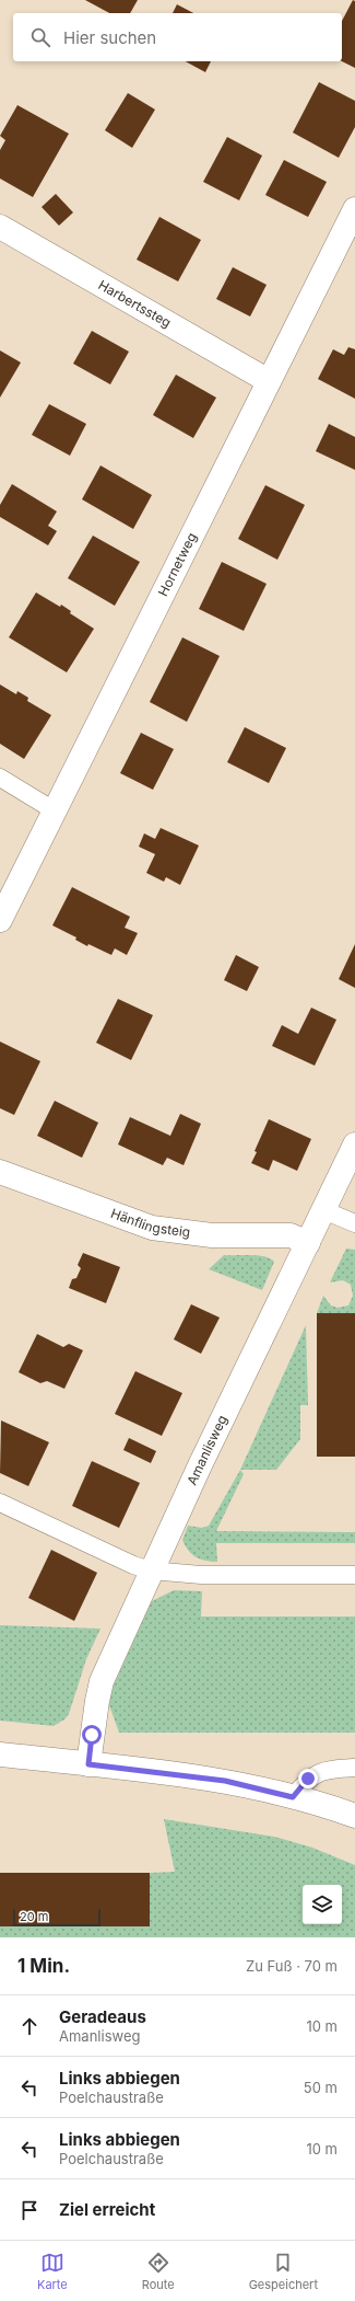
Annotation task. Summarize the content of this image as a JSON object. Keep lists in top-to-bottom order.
{
  "streets": {
    "street": [
      "Harbertssteg",
      "Hornetweg",
      "Hänflingsteig",
      "Amanlisweg"
    ]
  },
  "crossings": [
    ["Harbertssteg", "Hornetweg"],
    ["Hänflingsteig", "Amanlisweg"]
  ],
  "scale_bar": "20 m",
  "page": {
    "search": "Hier suchen",
    "scale": "20 m",
    "heading": ["1 Min.", "Zu Fuß · 70 m"],
    "list": [
      ["Geradeaus", "Amanlisweg", "10 m"],
      ["Links abbiegen", "Poelchaustraße", "50 m"],
      ["Links abbiegen", "Poelchaustraße", "10 m"],
      "Ziel erreicht"
    ],
    "nav": ["Karte", "Route", "Gespeichert"]
  }
}
